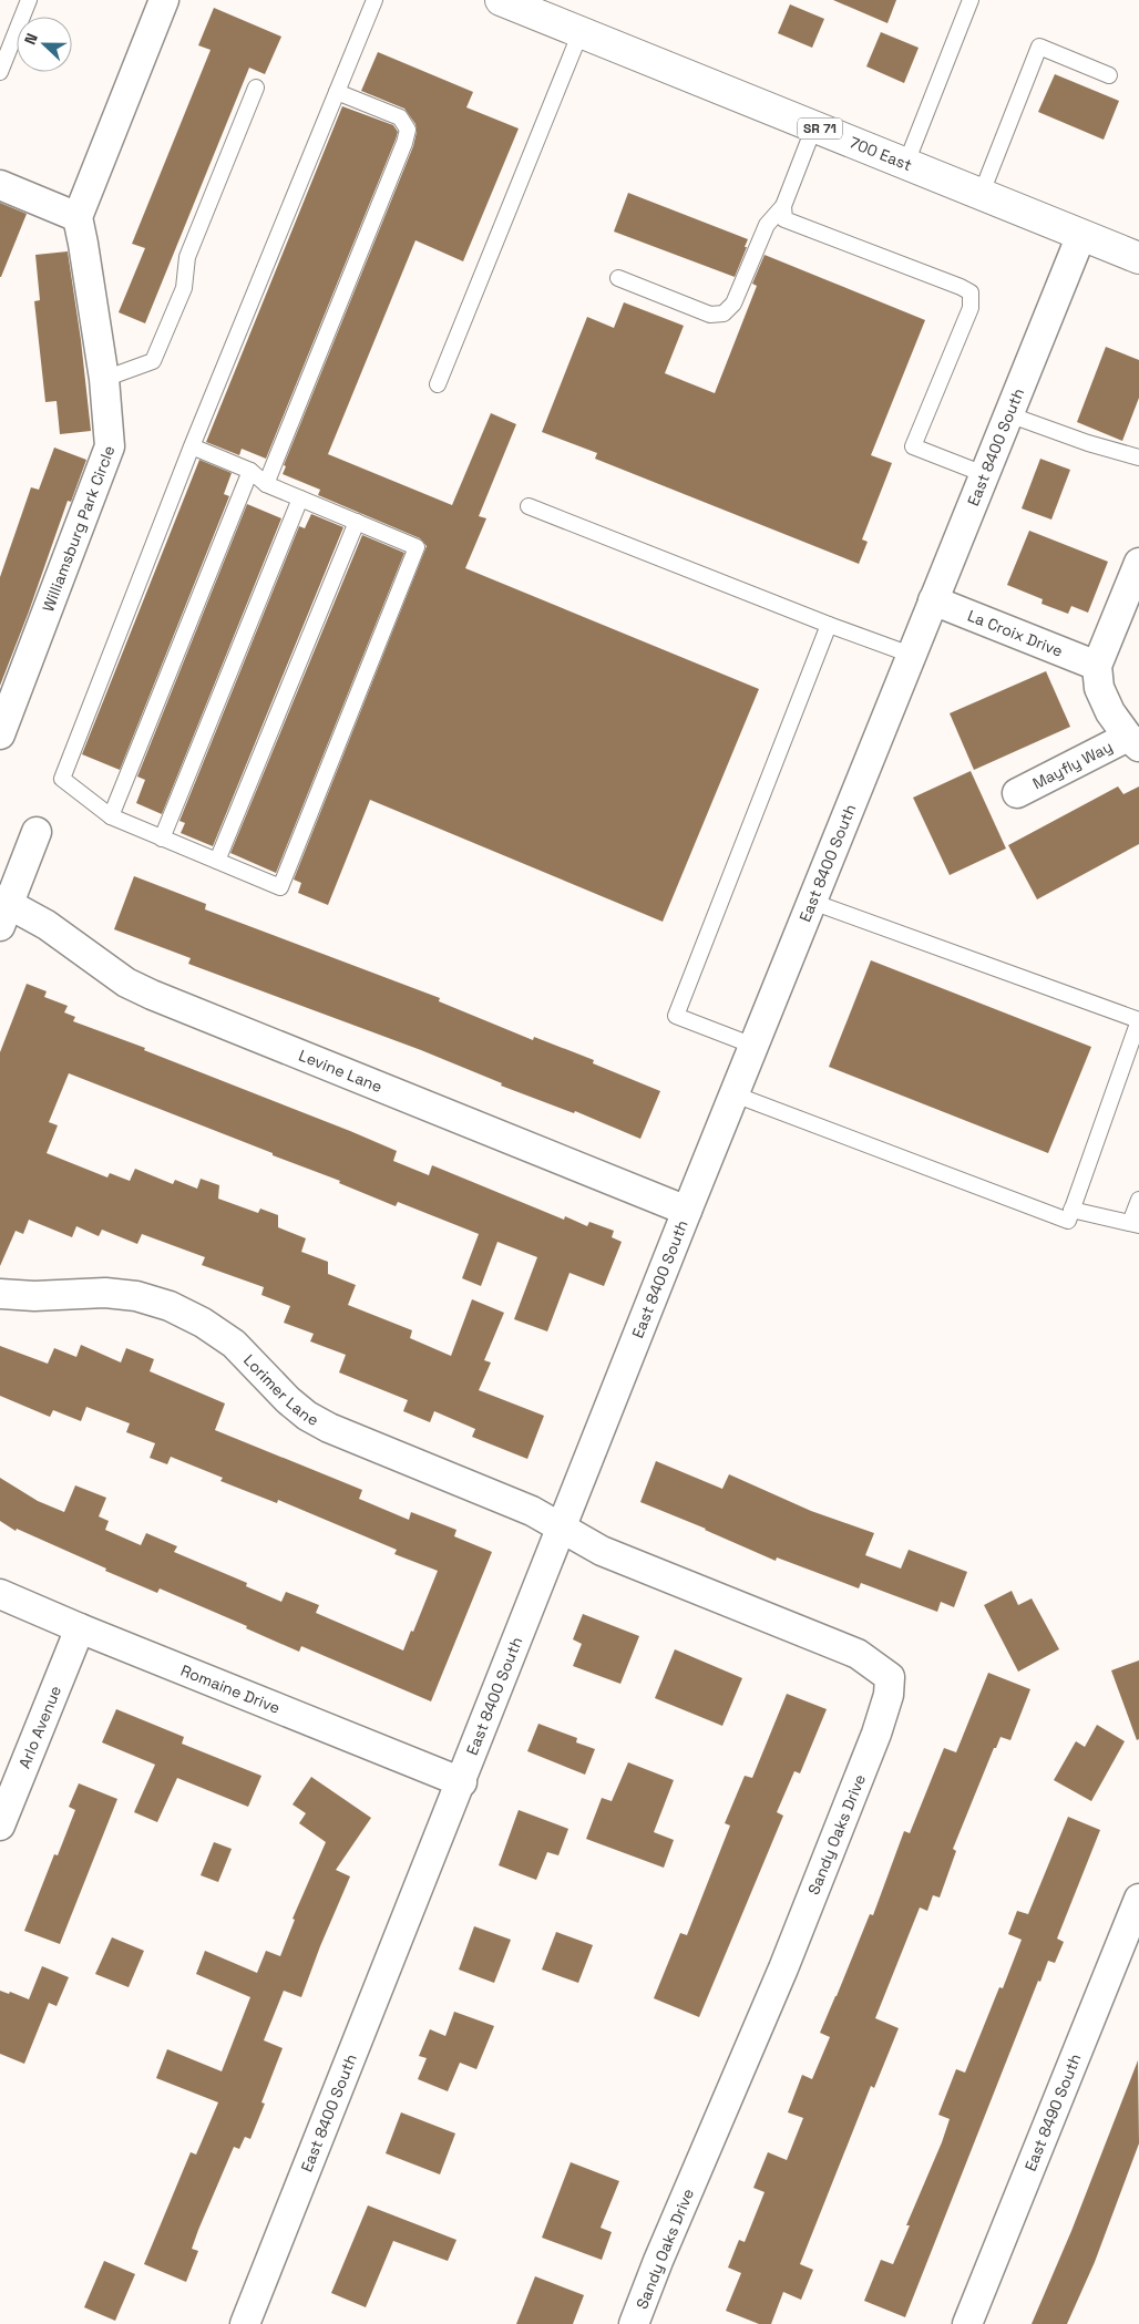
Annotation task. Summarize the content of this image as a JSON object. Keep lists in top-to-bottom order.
{
  "streets": {
    "main road": ["SR 71", "700 East"],
    "street": [
      "East 8400 South",
      "Williamsburg Park Circle",
      "La Croix Drive",
      "Mayfly Way",
      "Levine Lane",
      "Lorimer Lane",
      "Romaine Drive",
      "Arlo Avenue",
      "Sandy Oaks Drive",
      "East 8490 South"
    ]
  },
  "crossings": [
    ["700 East", "East 8400 South"],
    ["East 8400 South", "La Croix Drive"],
    ["East 8400 South", "Levine Lane"],
    ["East 8400 South", "Lorimer Lane"],
    ["East 8400 South", "Romaine Drive"],
    ["East 8400 South", "Sandy Oaks Drive"],
    ["Lorimer Lane", "Sandy Oaks Drive"],
    ["Romaine Drive", "Arlo Avenue"]
  ],
  "north": "left"
}
